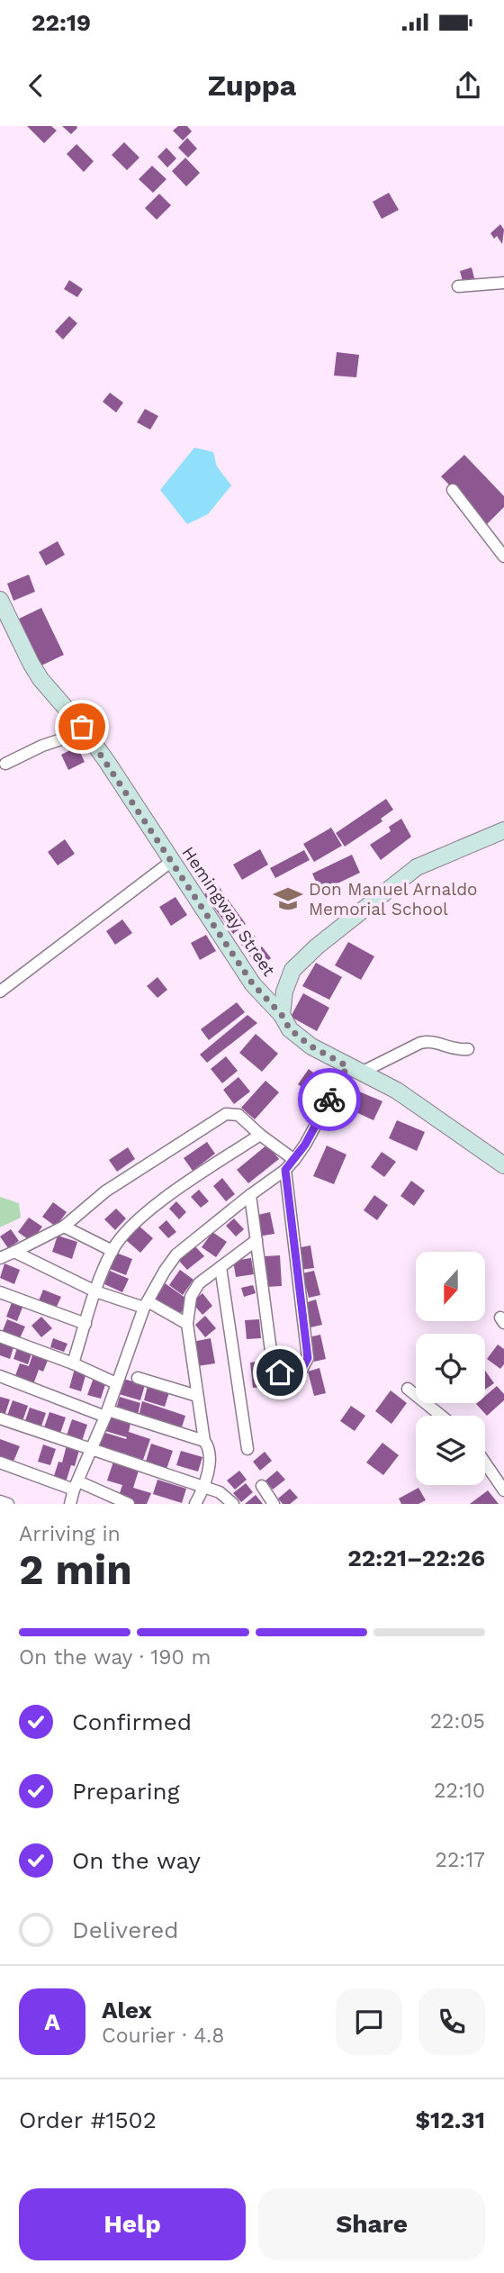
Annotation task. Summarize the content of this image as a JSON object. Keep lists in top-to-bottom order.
{
  "streets": {
    "main road": ["Hemingway Street"]
  },
  "places": {
    "school or university": ["Don Manuel Arnaldo Memorial School"]
  },
  "north": "bottom",
  "page": {
    "status": "22:19",
    "header": "Zuppa",
    "heading": ["2 min", "Arriving in", "22:21–22:26"],
    "panel": [
      "Alex",
      "Courier · 4.8",
      "Order #1502",
      "$12.31"
    ],
    "bar": "On the way · 190 m",
    "list": [
      ["Confirmed", "22:05"],
      ["Preparing", "22:10"],
      ["On the way", "22:17"],
      "Delivered"
    ],
    "round": "A",
    "buttons": ["Help", "Share"]
  }
}
